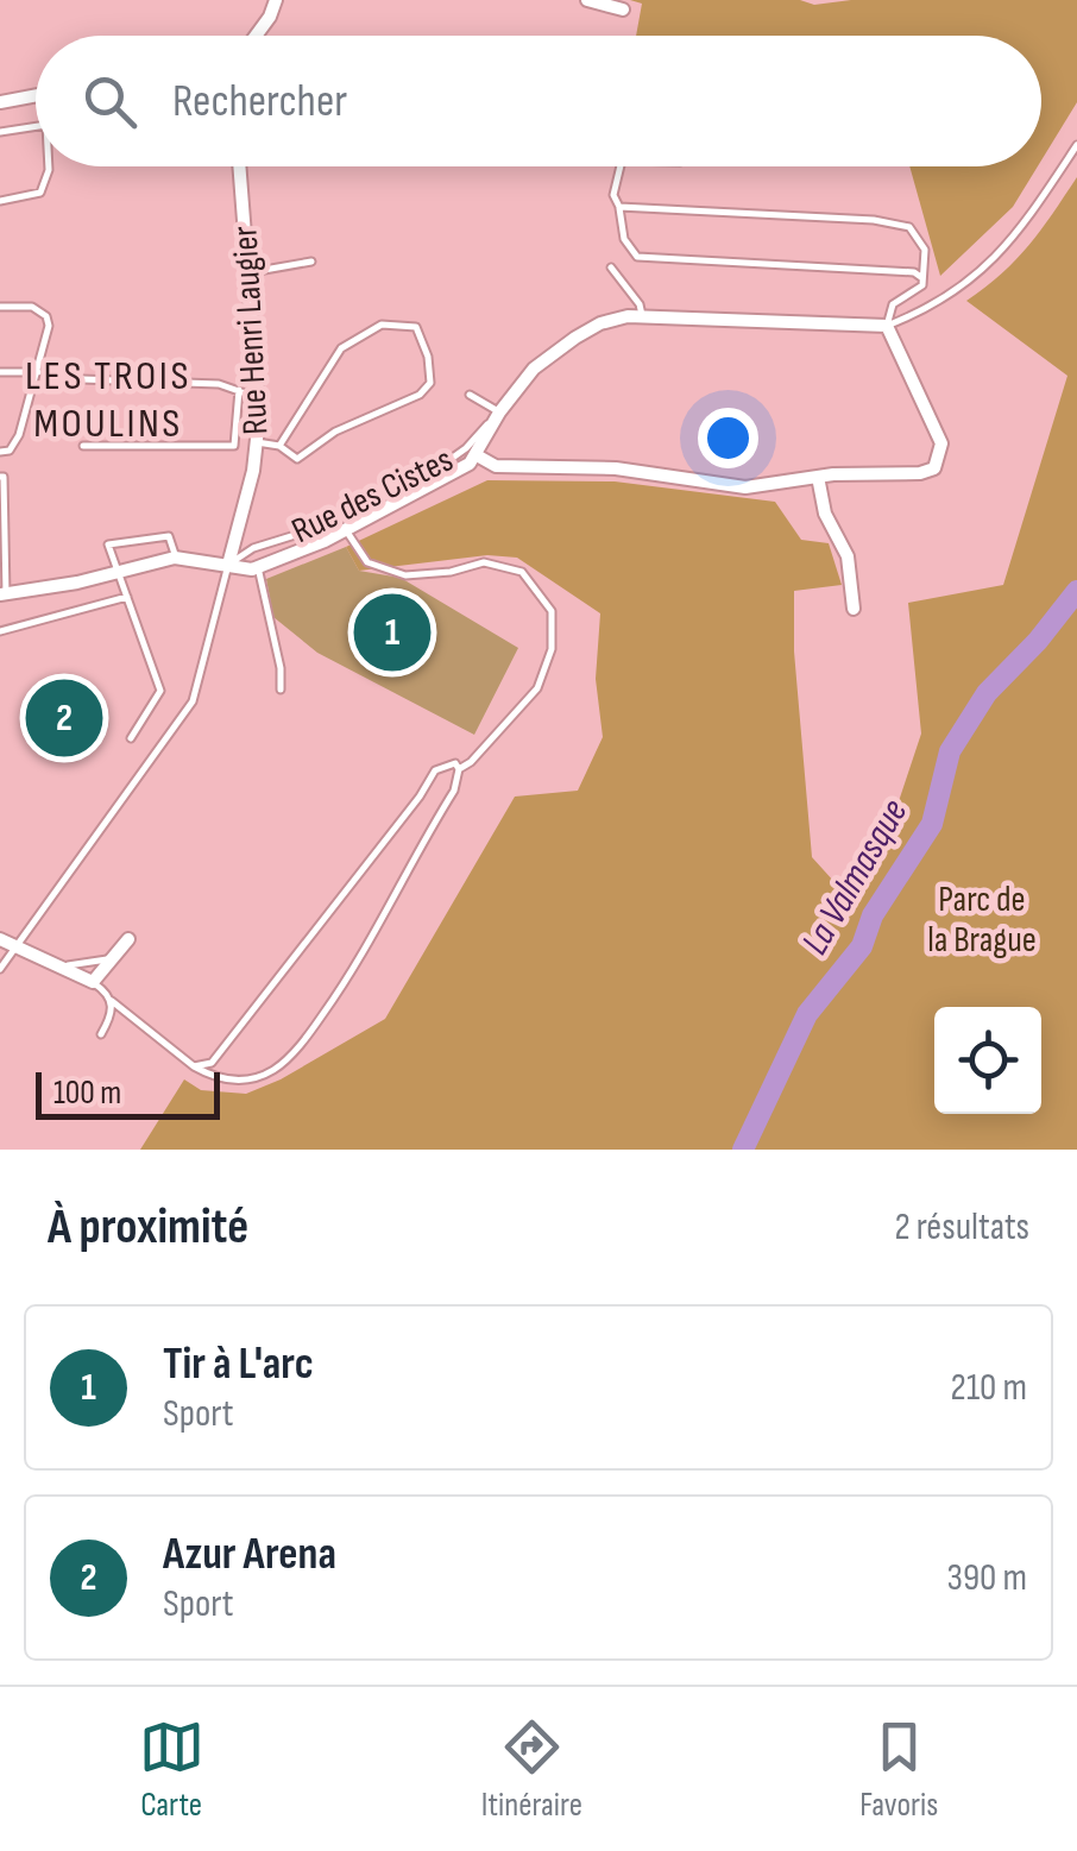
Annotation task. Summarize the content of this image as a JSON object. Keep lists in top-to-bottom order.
{
  "streets": {
    "street": ["Rue Henri Laugier", "Rue des Cistes"]
  },
  "crossings": [
    ["Rue Henri Laugier", "Rue des Cistes"]
  ],
  "districts": ["LES TROIS MOULINS"],
  "water": ["La Valmasque"],
  "parks": ["Parc de la Brague"],
  "scale_bar": "100 m",
  "page": {
    "search": "Rechercher",
    "pins": ["1", "2"],
    "scale": "100 m",
    "heading": ["À proximité", "2 résultats"],
    "list": [
      {
        "mark": "1",
        "name": "Tir à L'arc",
        "note": "Sport",
        "value": "210 m"
      },
      {
        "mark": "2",
        "name": "Azur Arena",
        "note": "Sport",
        "value": "390 m"
      }
    ],
    "nav": ["Carte", "Itinéraire", "Favoris"]
  }
}
